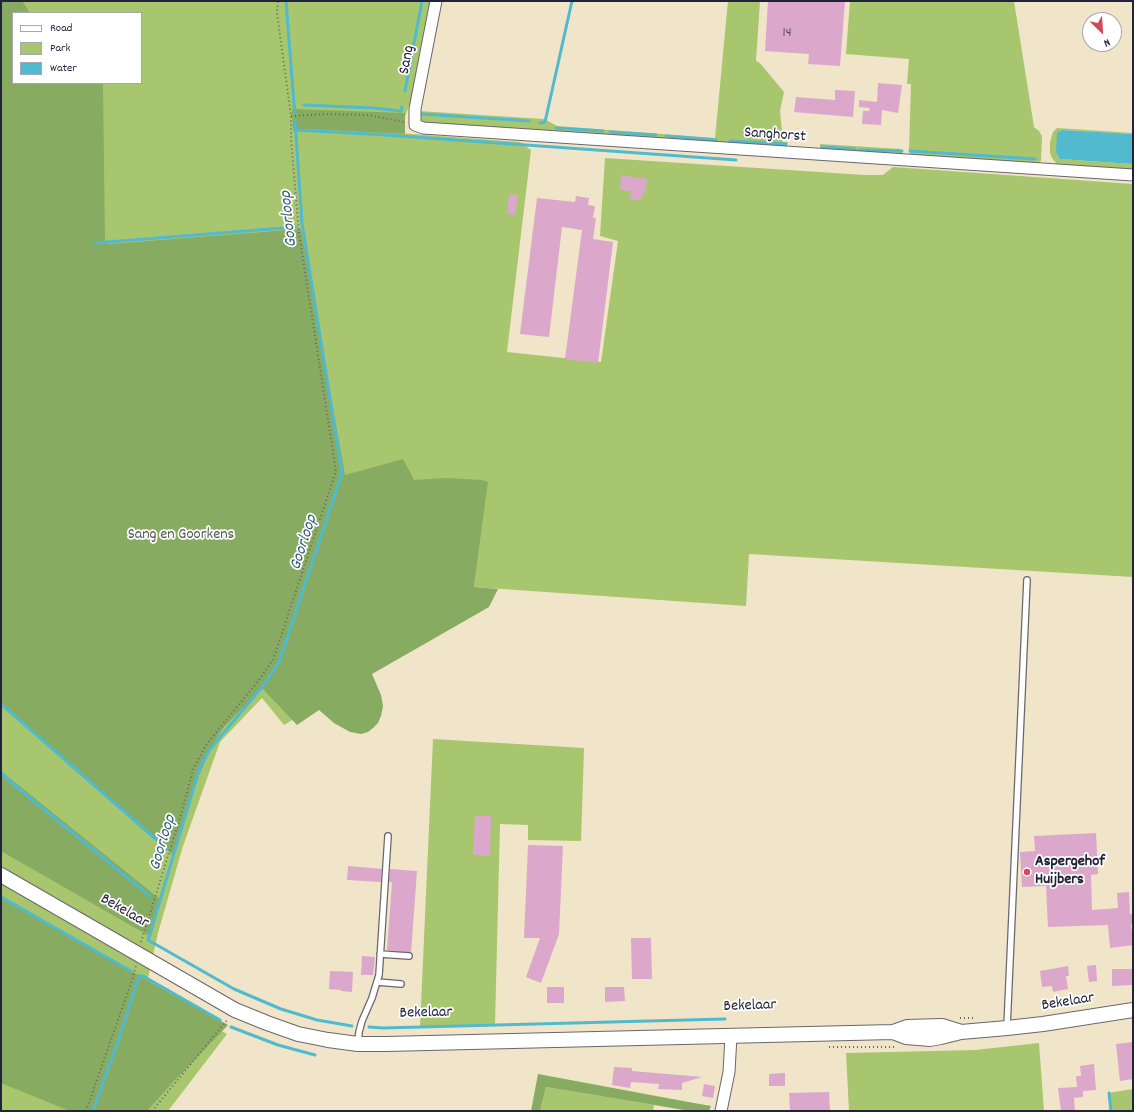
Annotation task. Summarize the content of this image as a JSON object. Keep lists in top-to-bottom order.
{
  "streets": {
    "street": ["Sang", "Sanghorst", "Bekelaar"]
  },
  "crossings": [
    ["Sang", "Sanghorst"]
  ],
  "water": ["Goorloop"],
  "parks": ["Sang en Goorkens"],
  "places": ["Aspergehof Huijbers"],
  "house_numbers": ["14"],
  "legend": ["Road", "Park", "Water"],
  "north": "bottom right"
}
